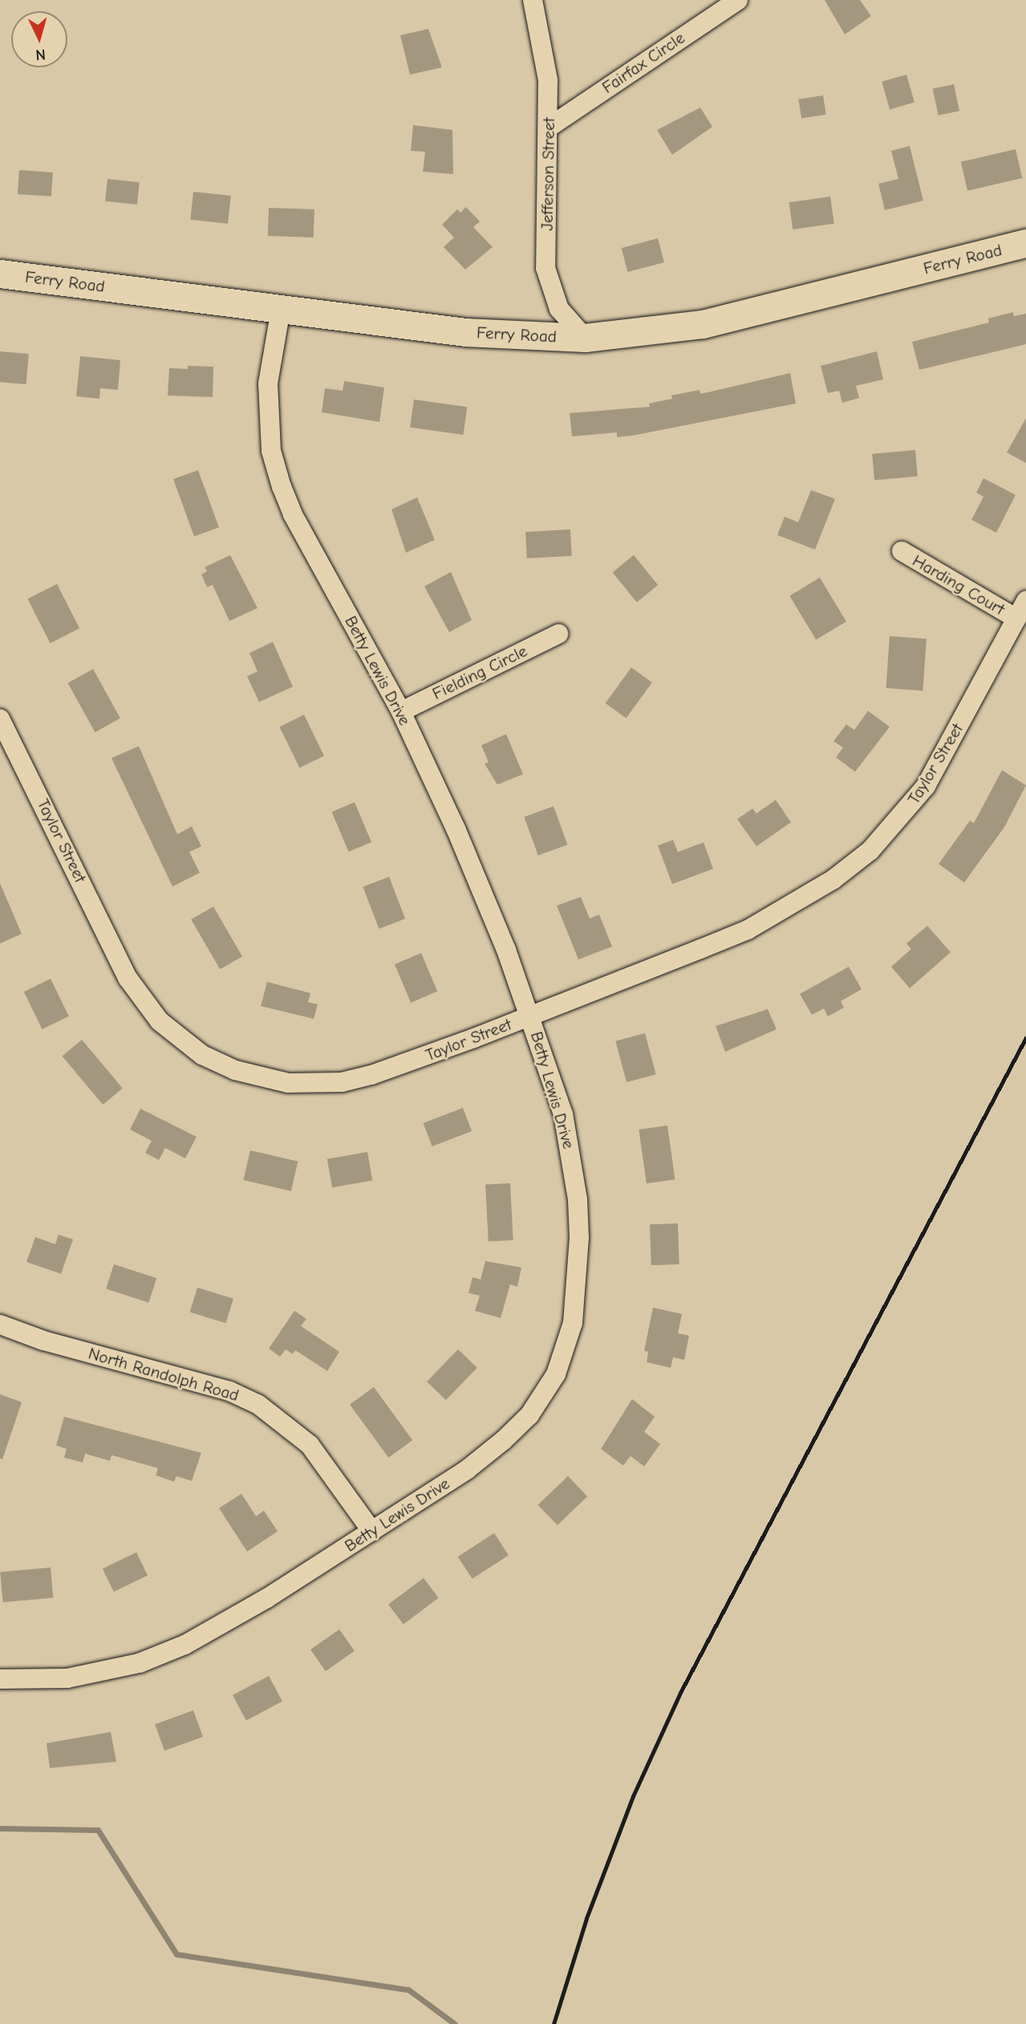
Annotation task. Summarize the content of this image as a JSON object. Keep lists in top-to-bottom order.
{
  "streets": {
    "main road": ["Ferry Road"],
    "street": [
      "Fairfax Circle",
      "Jefferson Street",
      "Harding Court",
      "Betty Lewis Drive",
      "Fielding Circle",
      "Taylor Street",
      "North Randolph Road"
    ]
  },
  "crossings": [
    ["Fairfax Circle", "Jefferson Street"],
    ["Jefferson Street", "Ferry Road"],
    ["Ferry Road", "Betty Lewis Drive"],
    ["Harding Court", "Taylor Street"],
    ["Betty Lewis Drive", "Fielding Circle"],
    ["Betty Lewis Drive", "Taylor Street"],
    ["Betty Lewis Drive", "North Randolph Road"]
  ],
  "north": "bottom"
}
